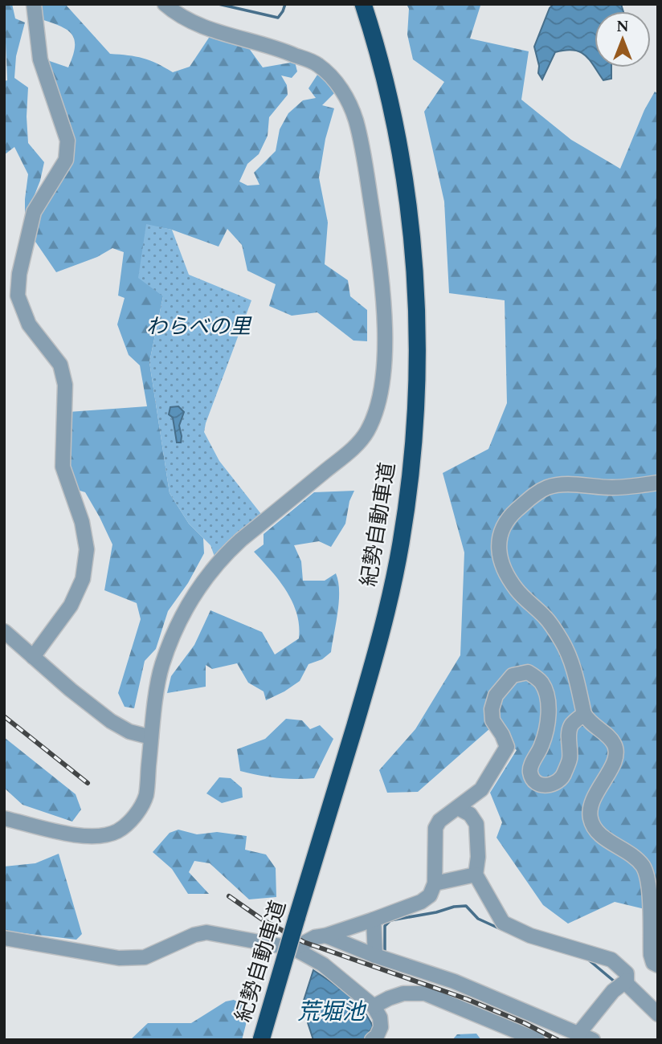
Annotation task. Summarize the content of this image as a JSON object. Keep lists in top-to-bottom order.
{
  "streets": {
    "highway": ["紀勢自動車道"]
  },
  "water": ["荒堀池"],
  "parks": ["わらべの里"],
  "north": "top"
}
